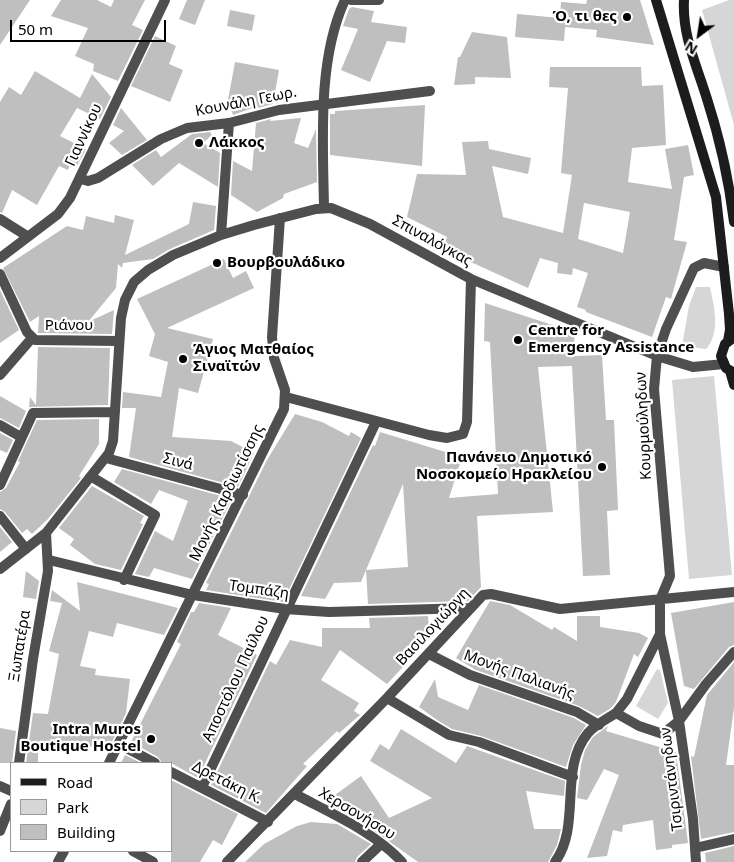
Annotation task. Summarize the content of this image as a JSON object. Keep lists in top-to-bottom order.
{
  "streets": {
    "street": [
      "Κουνάλη Γεωρ.",
      "Γιαννίκου",
      "Σπιναλόγκας",
      "Ριάνου",
      "Κουρμούληδων",
      "Σινά",
      "Μονής Καρδιωτίσσης",
      "Τομπάζη",
      "Βασιλογιώργη",
      "Ξωπατέρα",
      "Μονής Παλιανής",
      "Αποστόλου Παύλου",
      "Τσιριντάνηδων",
      "Δρετάκη Κ.",
      "Χερσονήσου"
    ]
  },
  "crossings": [
    ["Κουνάλη Γεωρ.", "Γιαννίκου"],
    ["Σπιναλόγκας", "Κουρμούληδων"],
    ["Κουρμούληδων", "Βασιλογιώργη"],
    ["Σινά", "Μονής Καρδιωτίσσης"],
    ["Μονής Καρδιωτίσσης", "Τομπάζη"],
    ["Τομπάζη", "Βασιλογιώργη"],
    ["Τομπάζη", "Ξωπατέρα"],
    ["Τομπάζη", "Αποστόλου Παύλου"],
    ["Βασιλογιώργη", "Μονής Παλιανής"],
    ["Βασιλογιώργη", "Δρετάκη Κ."],
    ["Βασιλογιώργη", "Χερσονήσου"],
    ["Αποστόλου Παύλου", "Δρετάκη Κ."]
  ],
  "places": [
    "Ό, τι θες",
    "Λάκκος",
    "Βουρβουλάδικο",
    "Centre for Emergency Assistance",
    "Άγιος Ματθαίος Σιναϊτών",
    "Πανάνειο Δημοτικό Νοσοκομείο Ηρακλείου",
    "Intra Muros Boutique Hostel"
  ],
  "legend": ["Road", "Park", "Building"],
  "scale_bar": "50 m",
  "north": "bottom left"
}
